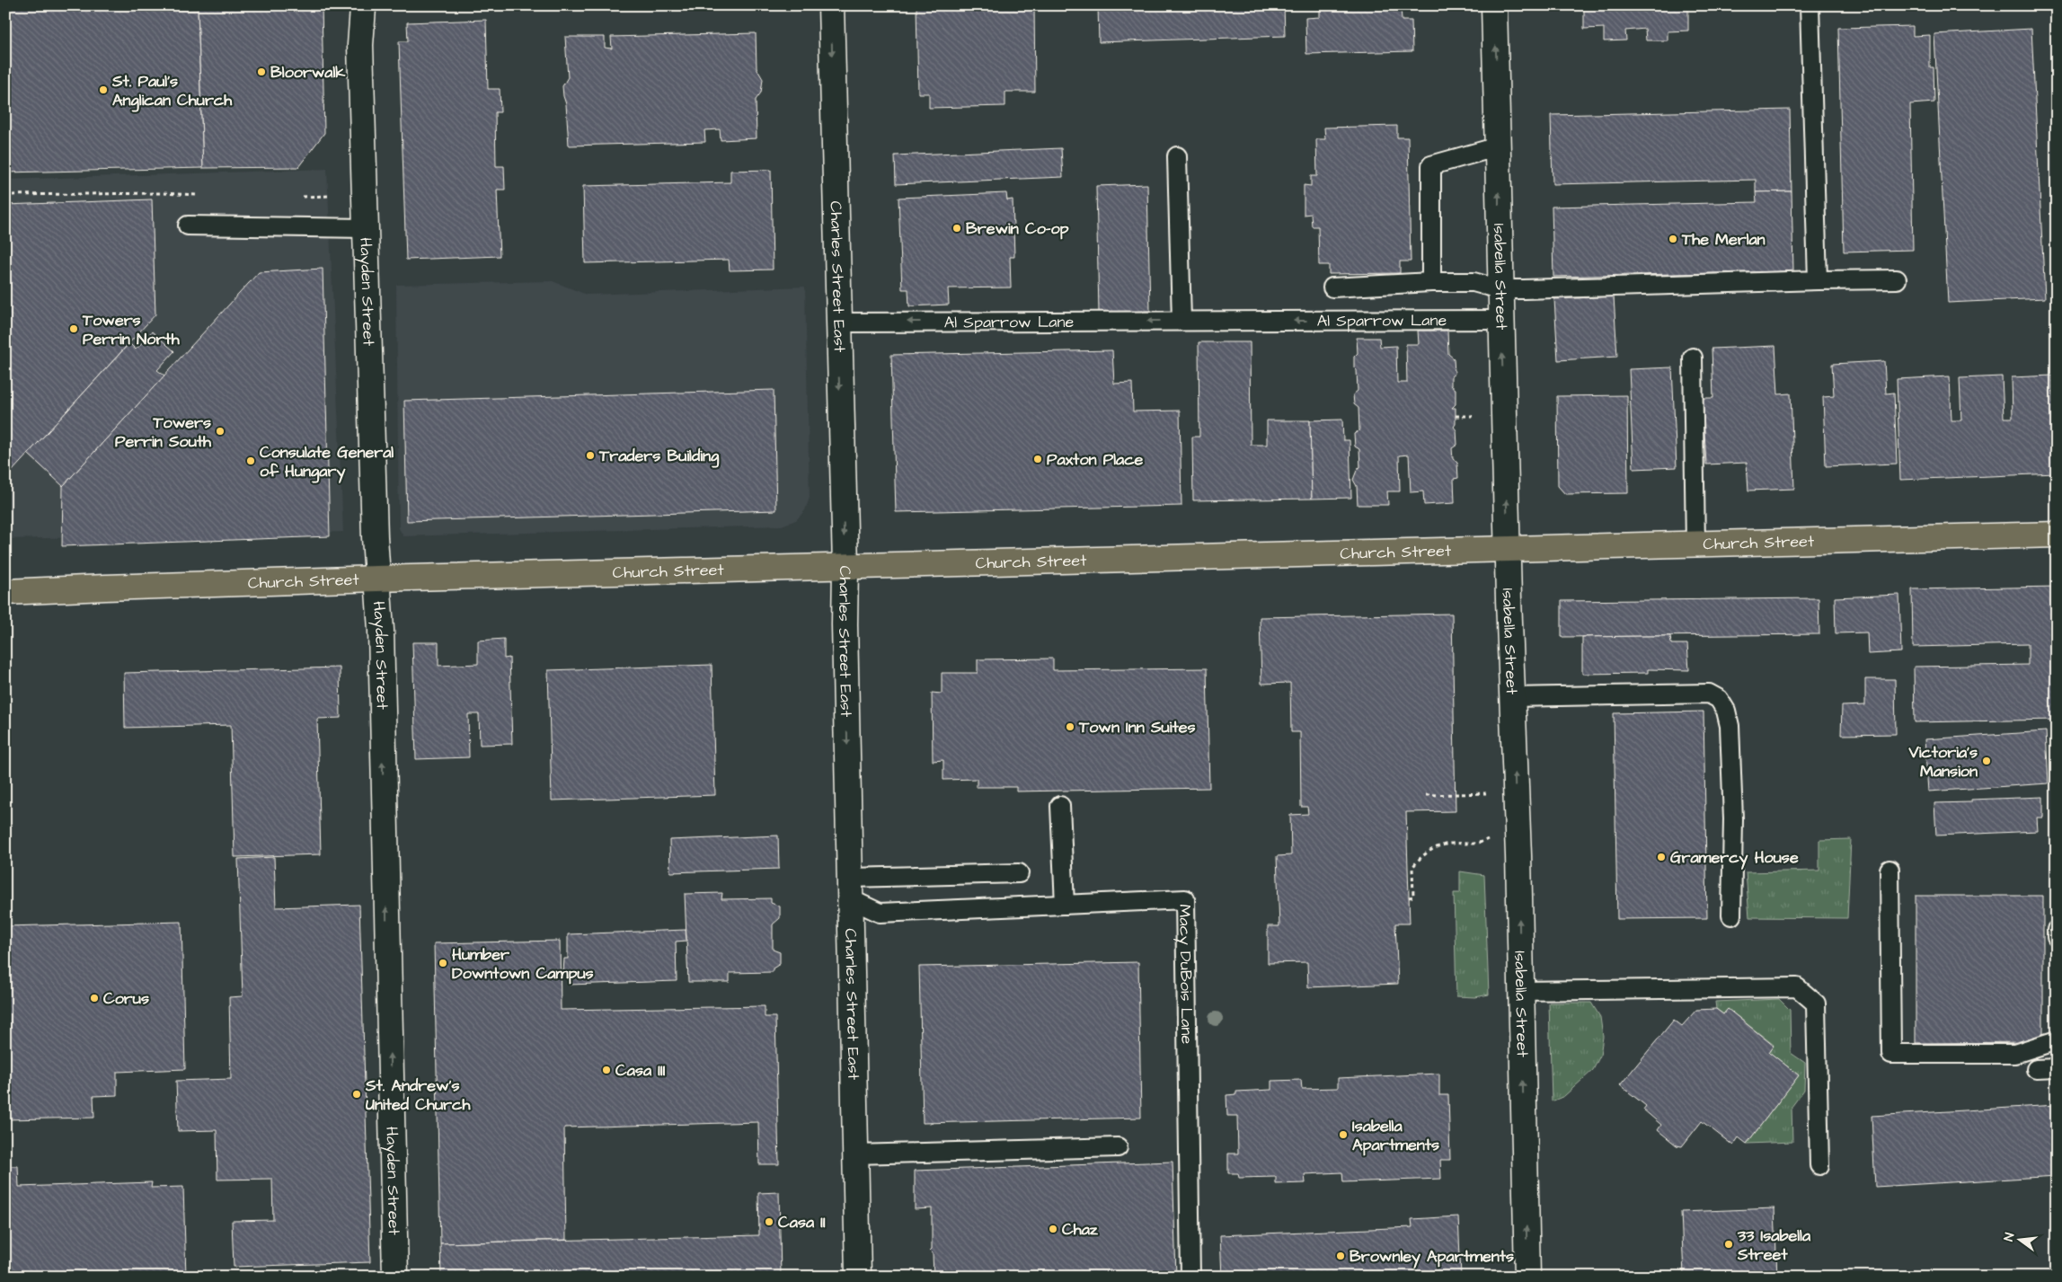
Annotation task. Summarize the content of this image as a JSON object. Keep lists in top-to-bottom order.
{
  "streets": {
    "main road": ["Church Street"],
    "street": ["Charles Street East", "Isabella Street", "Hayden Street"],
    "lane": ["Al Sparrow Lane", "Macy DuBois Lane"]
  },
  "crossings": [
    ["Charles Street East", "Al Sparrow Lane"],
    ["Charles Street East", "Church Street"],
    ["Charles Street East", "Macy DuBois Lane"],
    ["Isabella Street", "Al Sparrow Lane"],
    ["Isabella Street", "Church Street"],
    ["Hayden Street", "Church Street"]
  ],
  "one_way": [
    "Charles Street East",
    "Isabella Street",
    "Hayden Street",
    "Al Sparrow Lane"
  ],
  "places": [
    "Bloorwalk",
    "St. Paul's Anglican Church",
    "Brewin Co-op",
    "The Merlan",
    "Towers Perrin North",
    "Towers Perrin South",
    "Traders Building",
    "Paxton Place",
    "Consulate General of Hungary",
    "Town Inn Suites",
    "Victoria's Mansion",
    "Gramercy House",
    "Humber Downtown Campus",
    "Corus",
    "Casa III",
    "St. Andrew's United Church",
    "Isabella Apartments",
    "Casa II",
    "Chaz",
    "33 Isabella Street",
    "Brownley Apartments"
  ],
  "north": "left"
}
